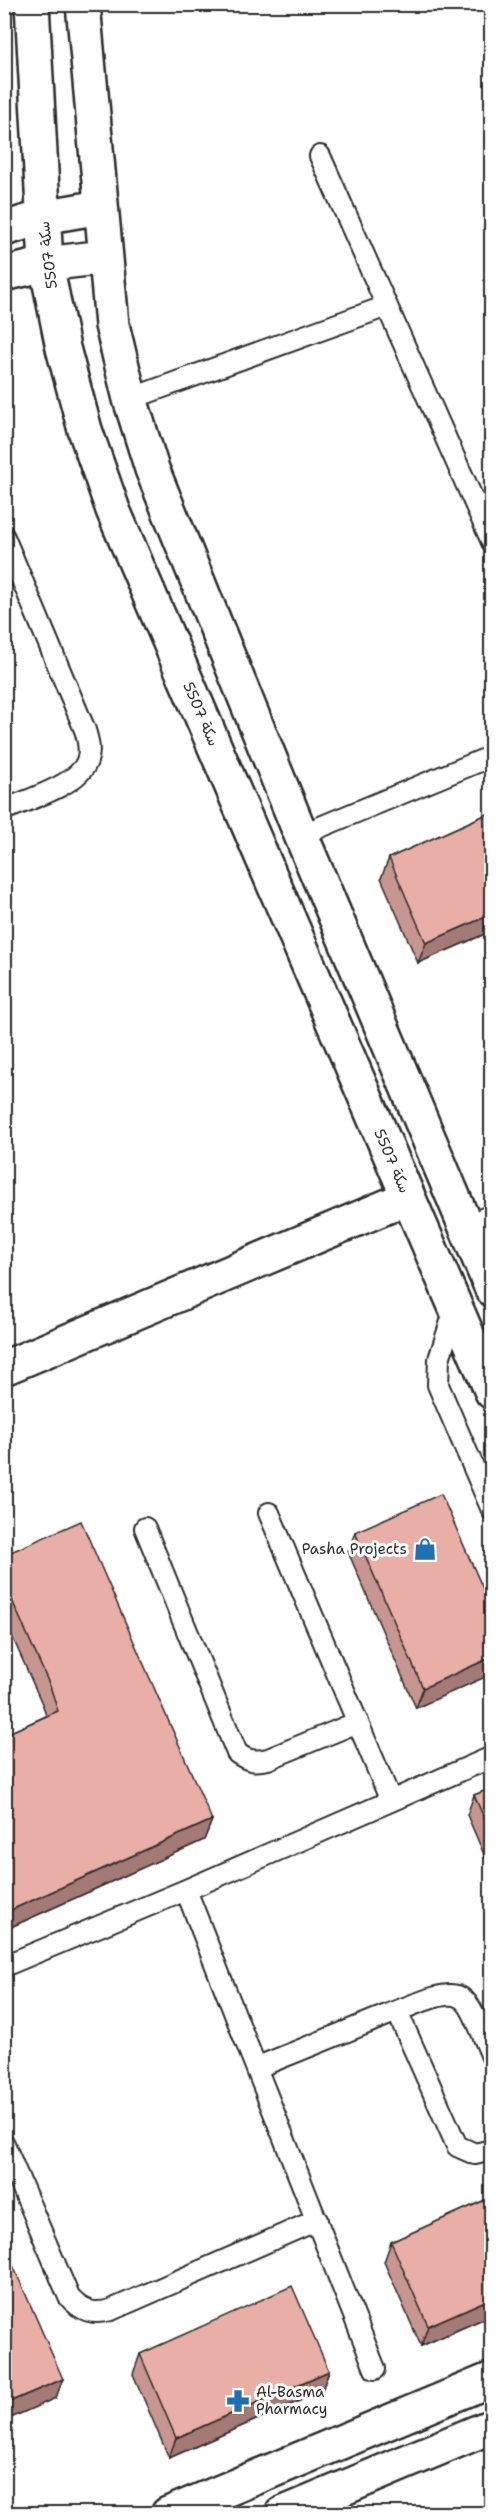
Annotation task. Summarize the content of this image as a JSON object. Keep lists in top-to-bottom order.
{
  "streets": {
    "street": ["سكة 5507"]
  },
  "places": {
    "shop": ["Pasha Projects"],
    "pharmacy": ["Al-Basma Pharmacy"]
  }
}
